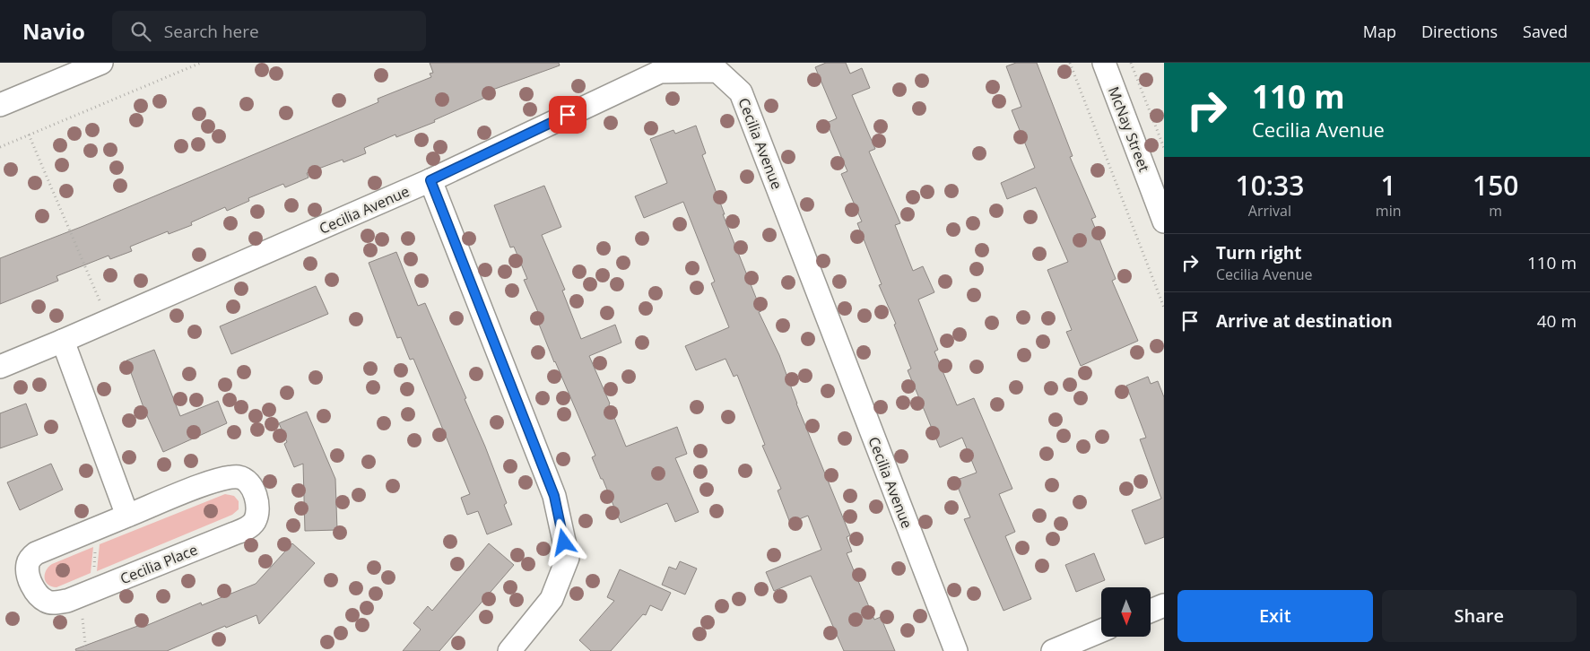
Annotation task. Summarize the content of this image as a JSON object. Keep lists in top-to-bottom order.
{
  "streets": {
    "street": ["McNay Street", "Cecilia Avenue", "Cecilia Place"]
  },
  "north": "bottom",
  "page": {
    "header": "Navio",
    "search": "Search here",
    "nav": ["Map", "Directions", "Saved"],
    "turn": ["110 m", "Cecilia Avenue"],
    "eta": [
      "10:33",
      "Arrival",
      "1",
      "min",
      "150",
      "m"
    ],
    "list": [
      {
        "name": "Turn right",
        "note": "Cecilia Avenue",
        "value": "110 m"
      },
      {
        "name": "Arrive at destination",
        "value": "40 m"
      }
    ],
    "buttons": ["Exit", "Share"]
  }
}
